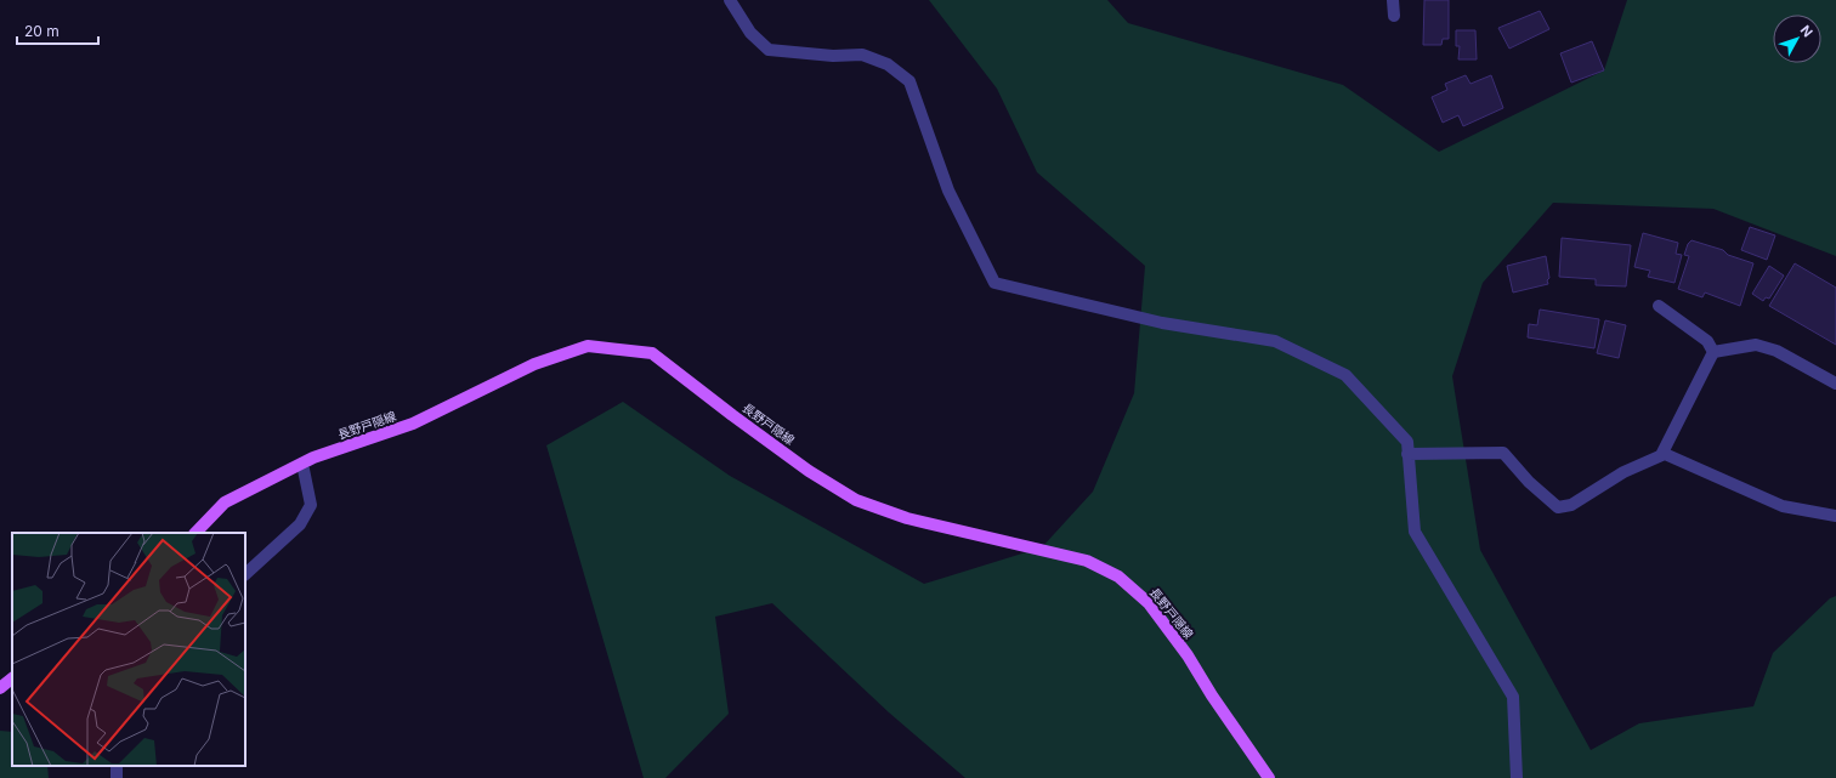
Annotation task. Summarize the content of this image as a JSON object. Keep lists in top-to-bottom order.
{
  "streets": {
    "main road": ["長野戸隠線"]
  },
  "scale_bar": "20 m",
  "north": "top right"
}
